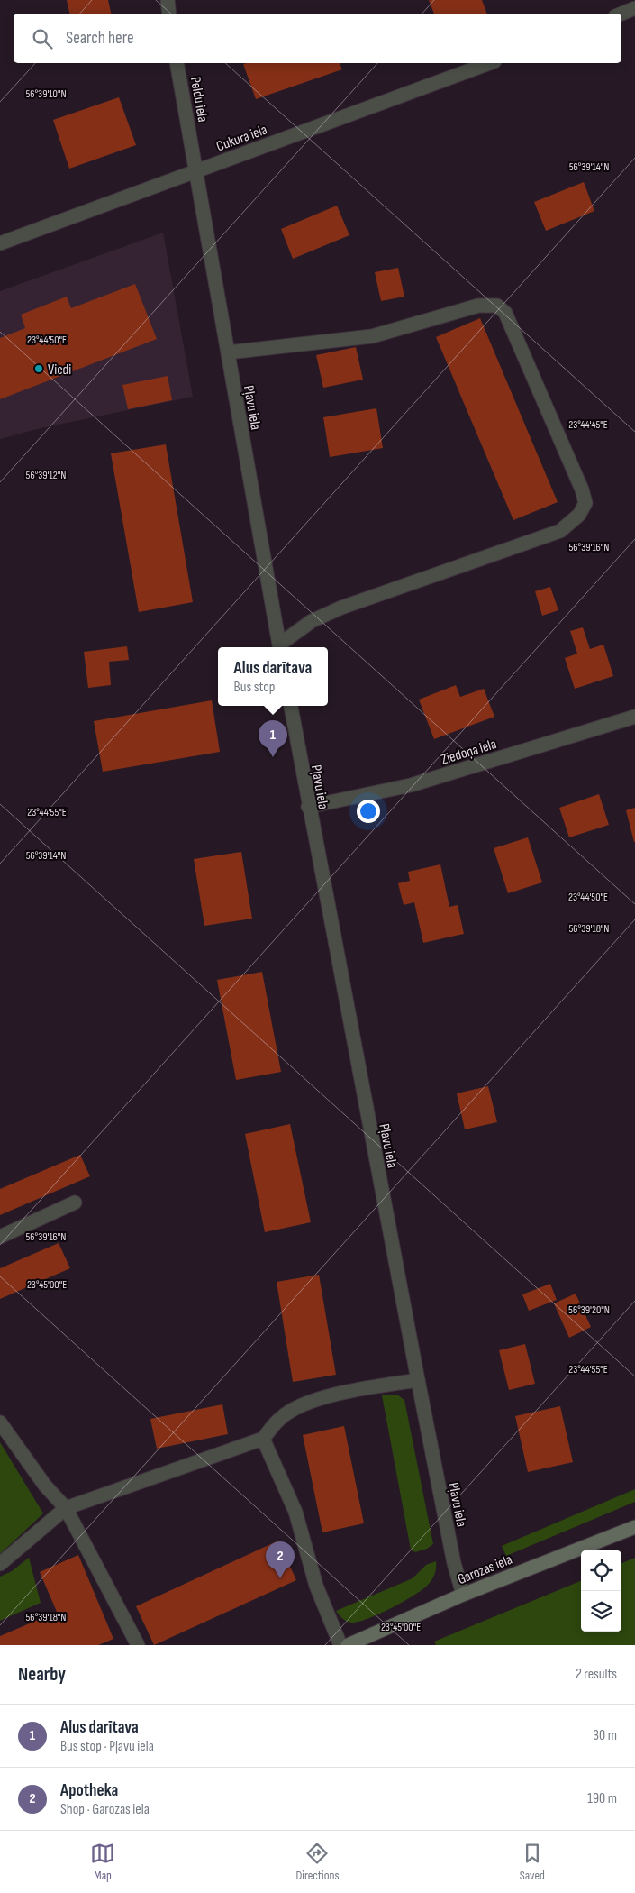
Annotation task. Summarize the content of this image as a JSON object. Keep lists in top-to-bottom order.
{
  "streets": {
    "main road": ["Garozas iela"],
    "street": [
      "Peldu iela",
      "Cukura iela",
      "Pļavu iela",
      "Ziedoņa iela"
    ]
  },
  "crossings": [
    ["Peldu iela", "Cukura iela"],
    ["Peldu iela", "Pļavu iela"],
    ["Cukura iela", "Pļavu iela"],
    ["Pļavu iela", "Ziedoņa iela"],
    ["Pļavu iela", "Garozas iela"]
  ],
  "places": ["Viedi"],
  "page": {
    "search": "Search here",
    "popup": ["Alus darītava", "Bus stop"],
    "pins": ["1", "2"],
    "heading": ["Nearby", "2 results"],
    "list": [
      {
        "mark": "1",
        "name": "Alus darītava",
        "note": "Bus stop · Pļavu iela",
        "value": "30 m"
      },
      {
        "mark": "2",
        "name": "Apotheka",
        "note": "Shop · Garozas iela",
        "value": "190 m"
      }
    ],
    "nav": ["Map", "Directions", "Saved"]
  },
  "coordinates": [
    "56°39'10\"N",
    "56°39'14\"N",
    "23°44'50\"E",
    "23°44'45\"E",
    "56°39'12\"N",
    "56°39'16\"N",
    "23°44'55\"E",
    "56°39'18\"N",
    "23°45'00\"E",
    "56°39'20\"N"
  ]
}
